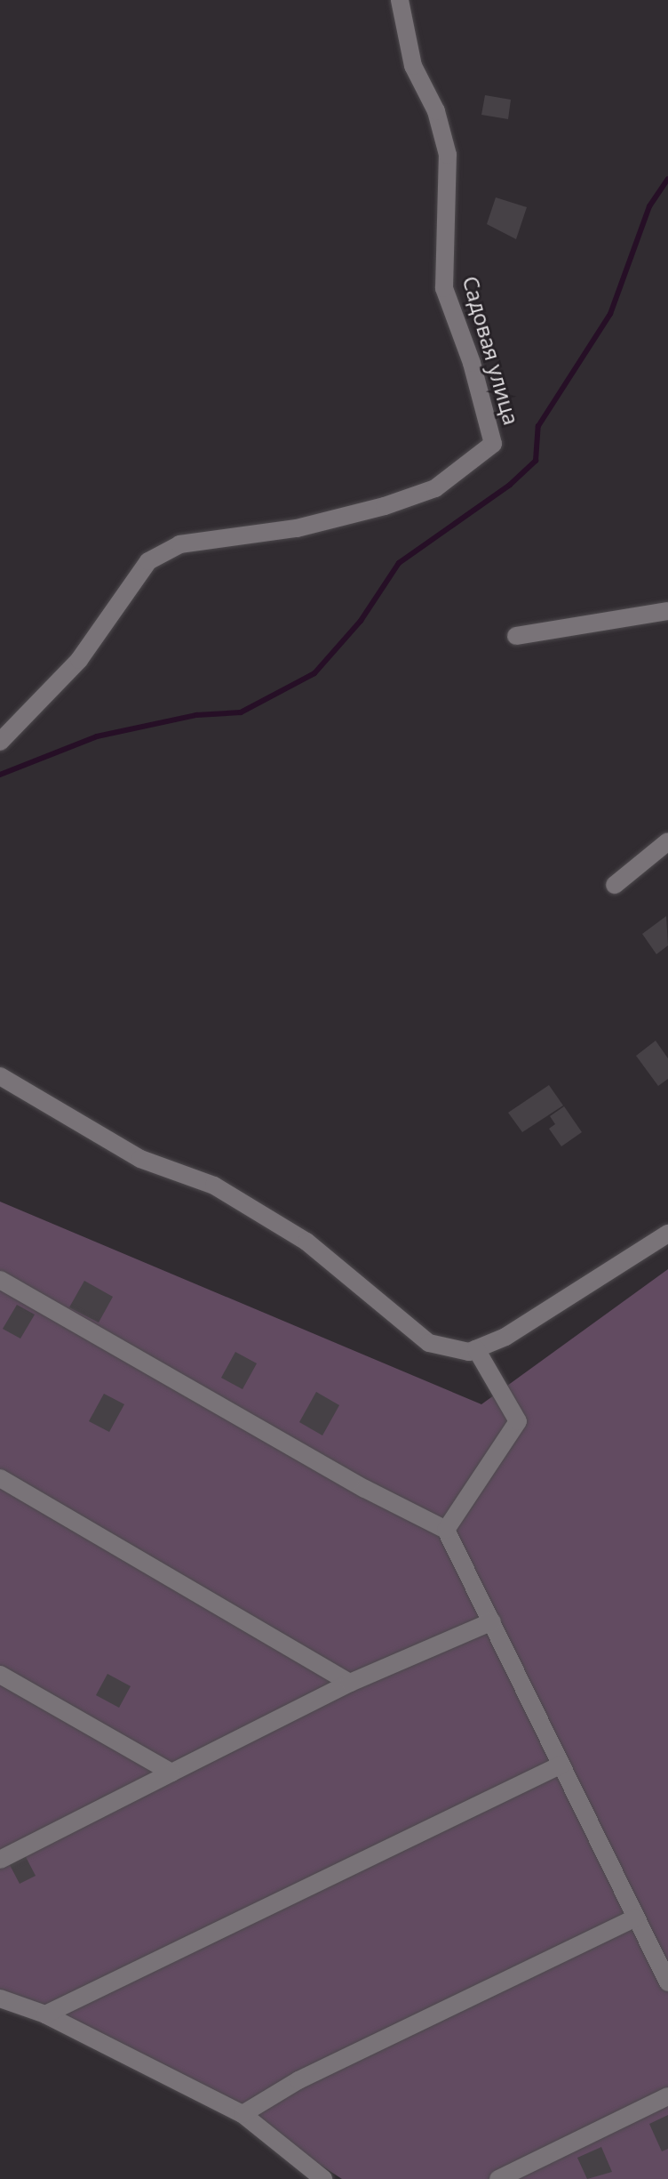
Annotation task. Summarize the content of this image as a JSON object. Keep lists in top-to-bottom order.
{
  "streets": {
    "street": ["Садовая улица"]
  }
}
